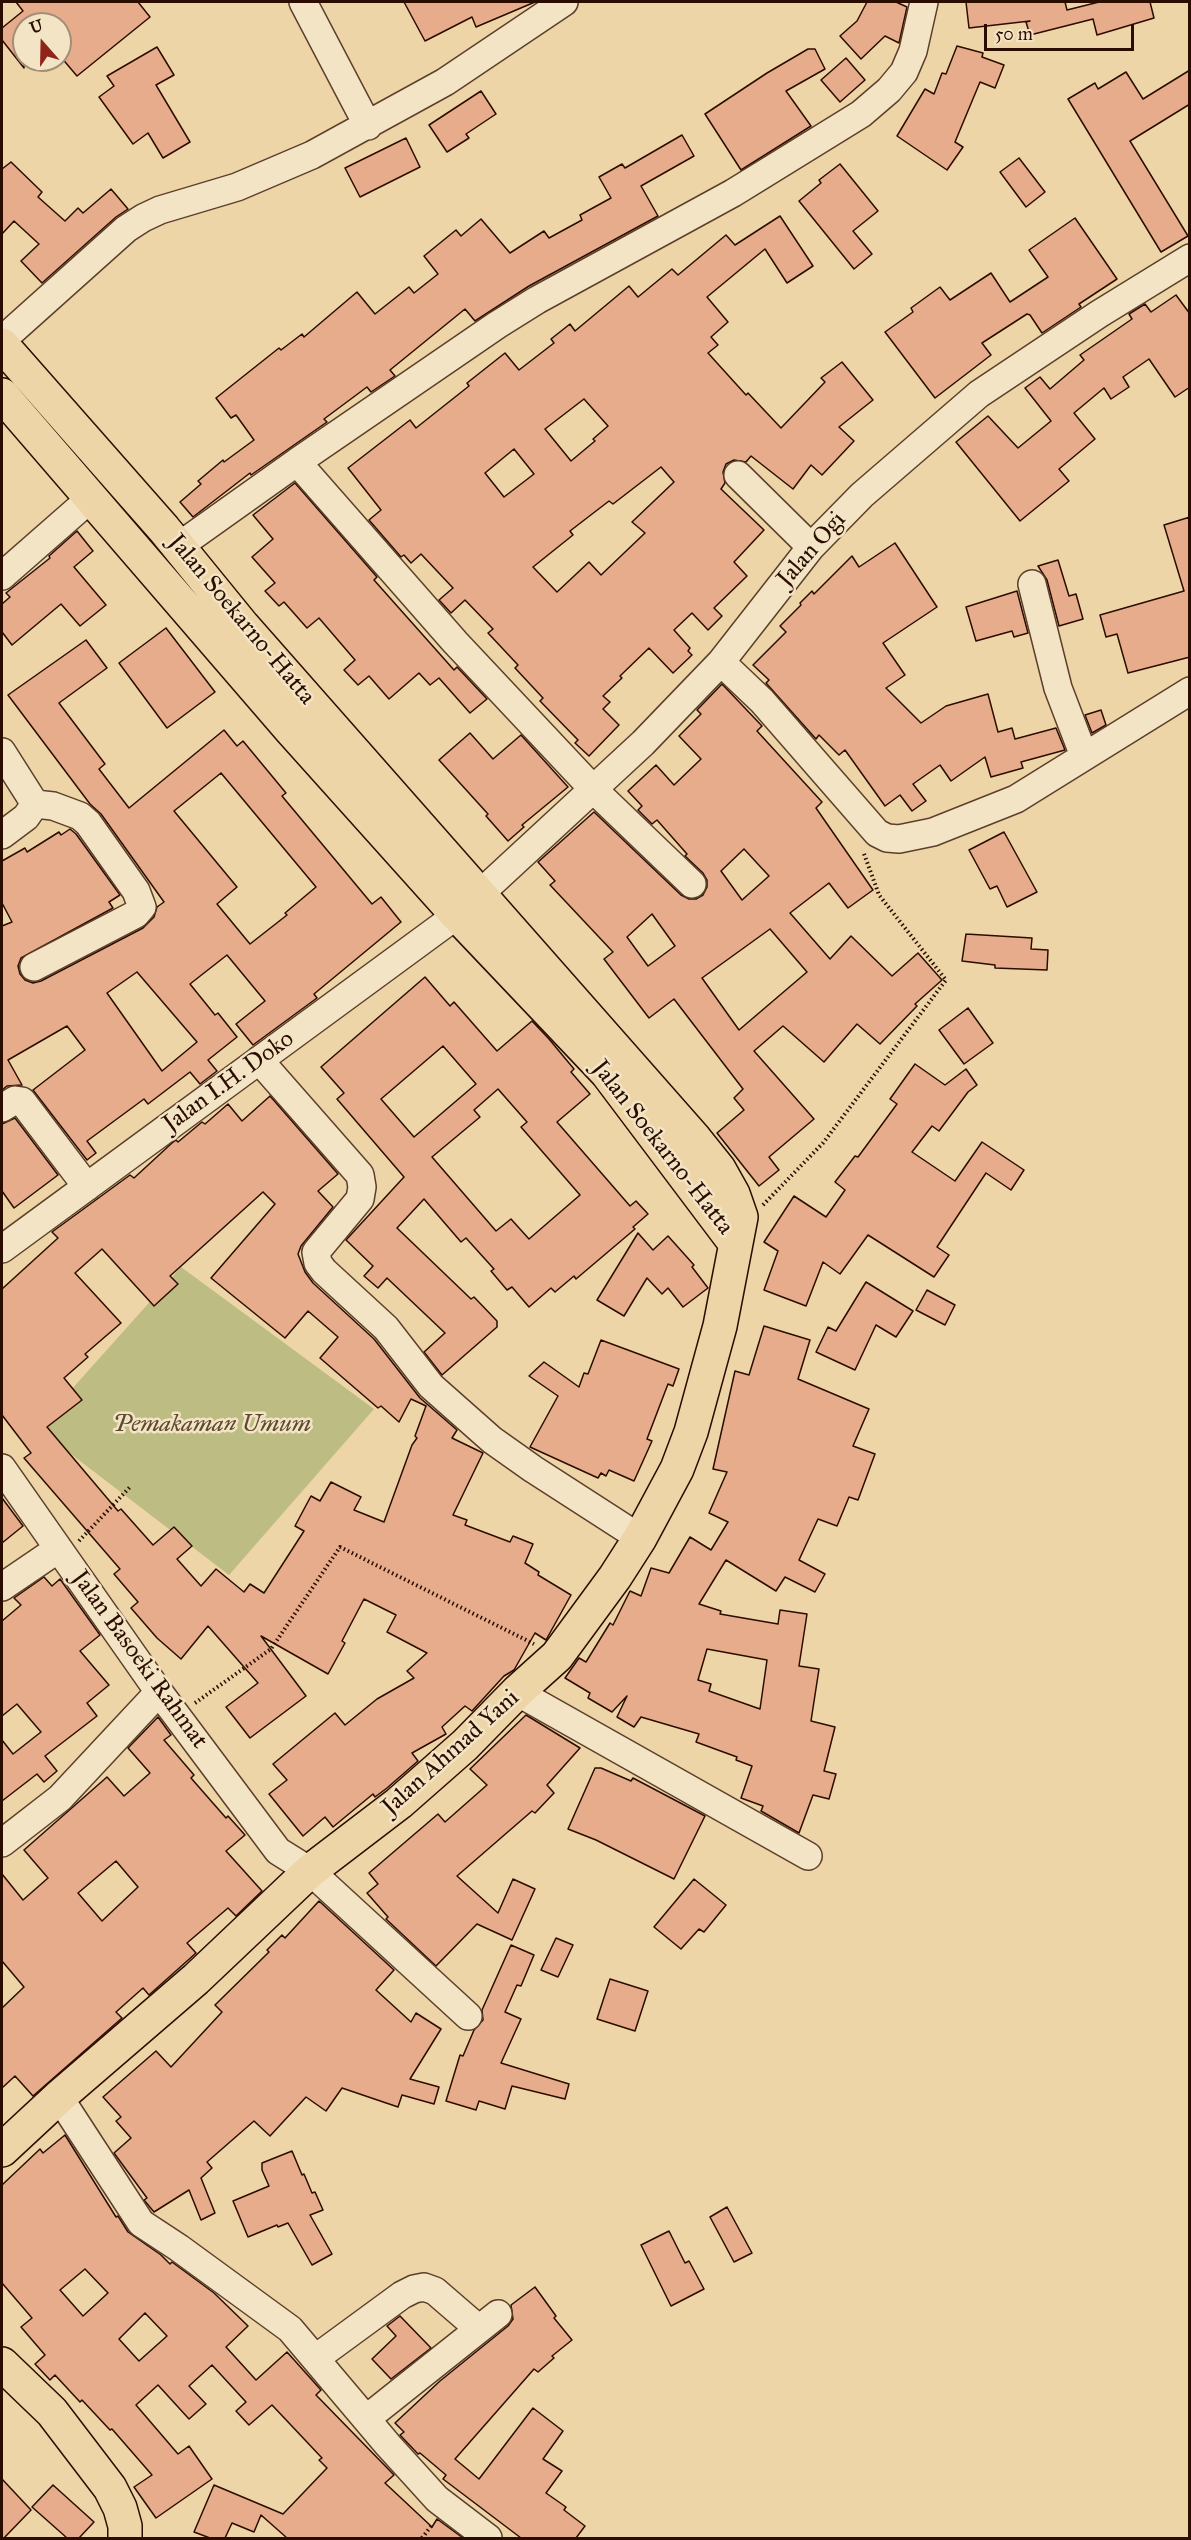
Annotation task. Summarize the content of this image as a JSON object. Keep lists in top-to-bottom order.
{
  "streets": {
    "highway": ["Jalan Soekarno-Hatta", "Jalan Ahmad Yani"],
    "street": ["Jalan Ogi", "Jalan I.H. Doko", "Jalan Basoeki Rahmat"]
  },
  "crossings": [
    ["Jalan Ogi", "Jalan Soekarno-Hatta"],
    ["Jalan Ogi", "Jalan I.H. Doko"],
    ["Jalan Soekarno-Hatta", "Jalan I.H. Doko"],
    ["Jalan Soekarno-Hatta", "Jalan Ahmad Yani"],
    ["Jalan Basoeki Rahmat", "Jalan Ahmad Yani"]
  ],
  "parks": ["Pemakaman Umum"],
  "scale_bar": "50 m",
  "north": "top"
}
